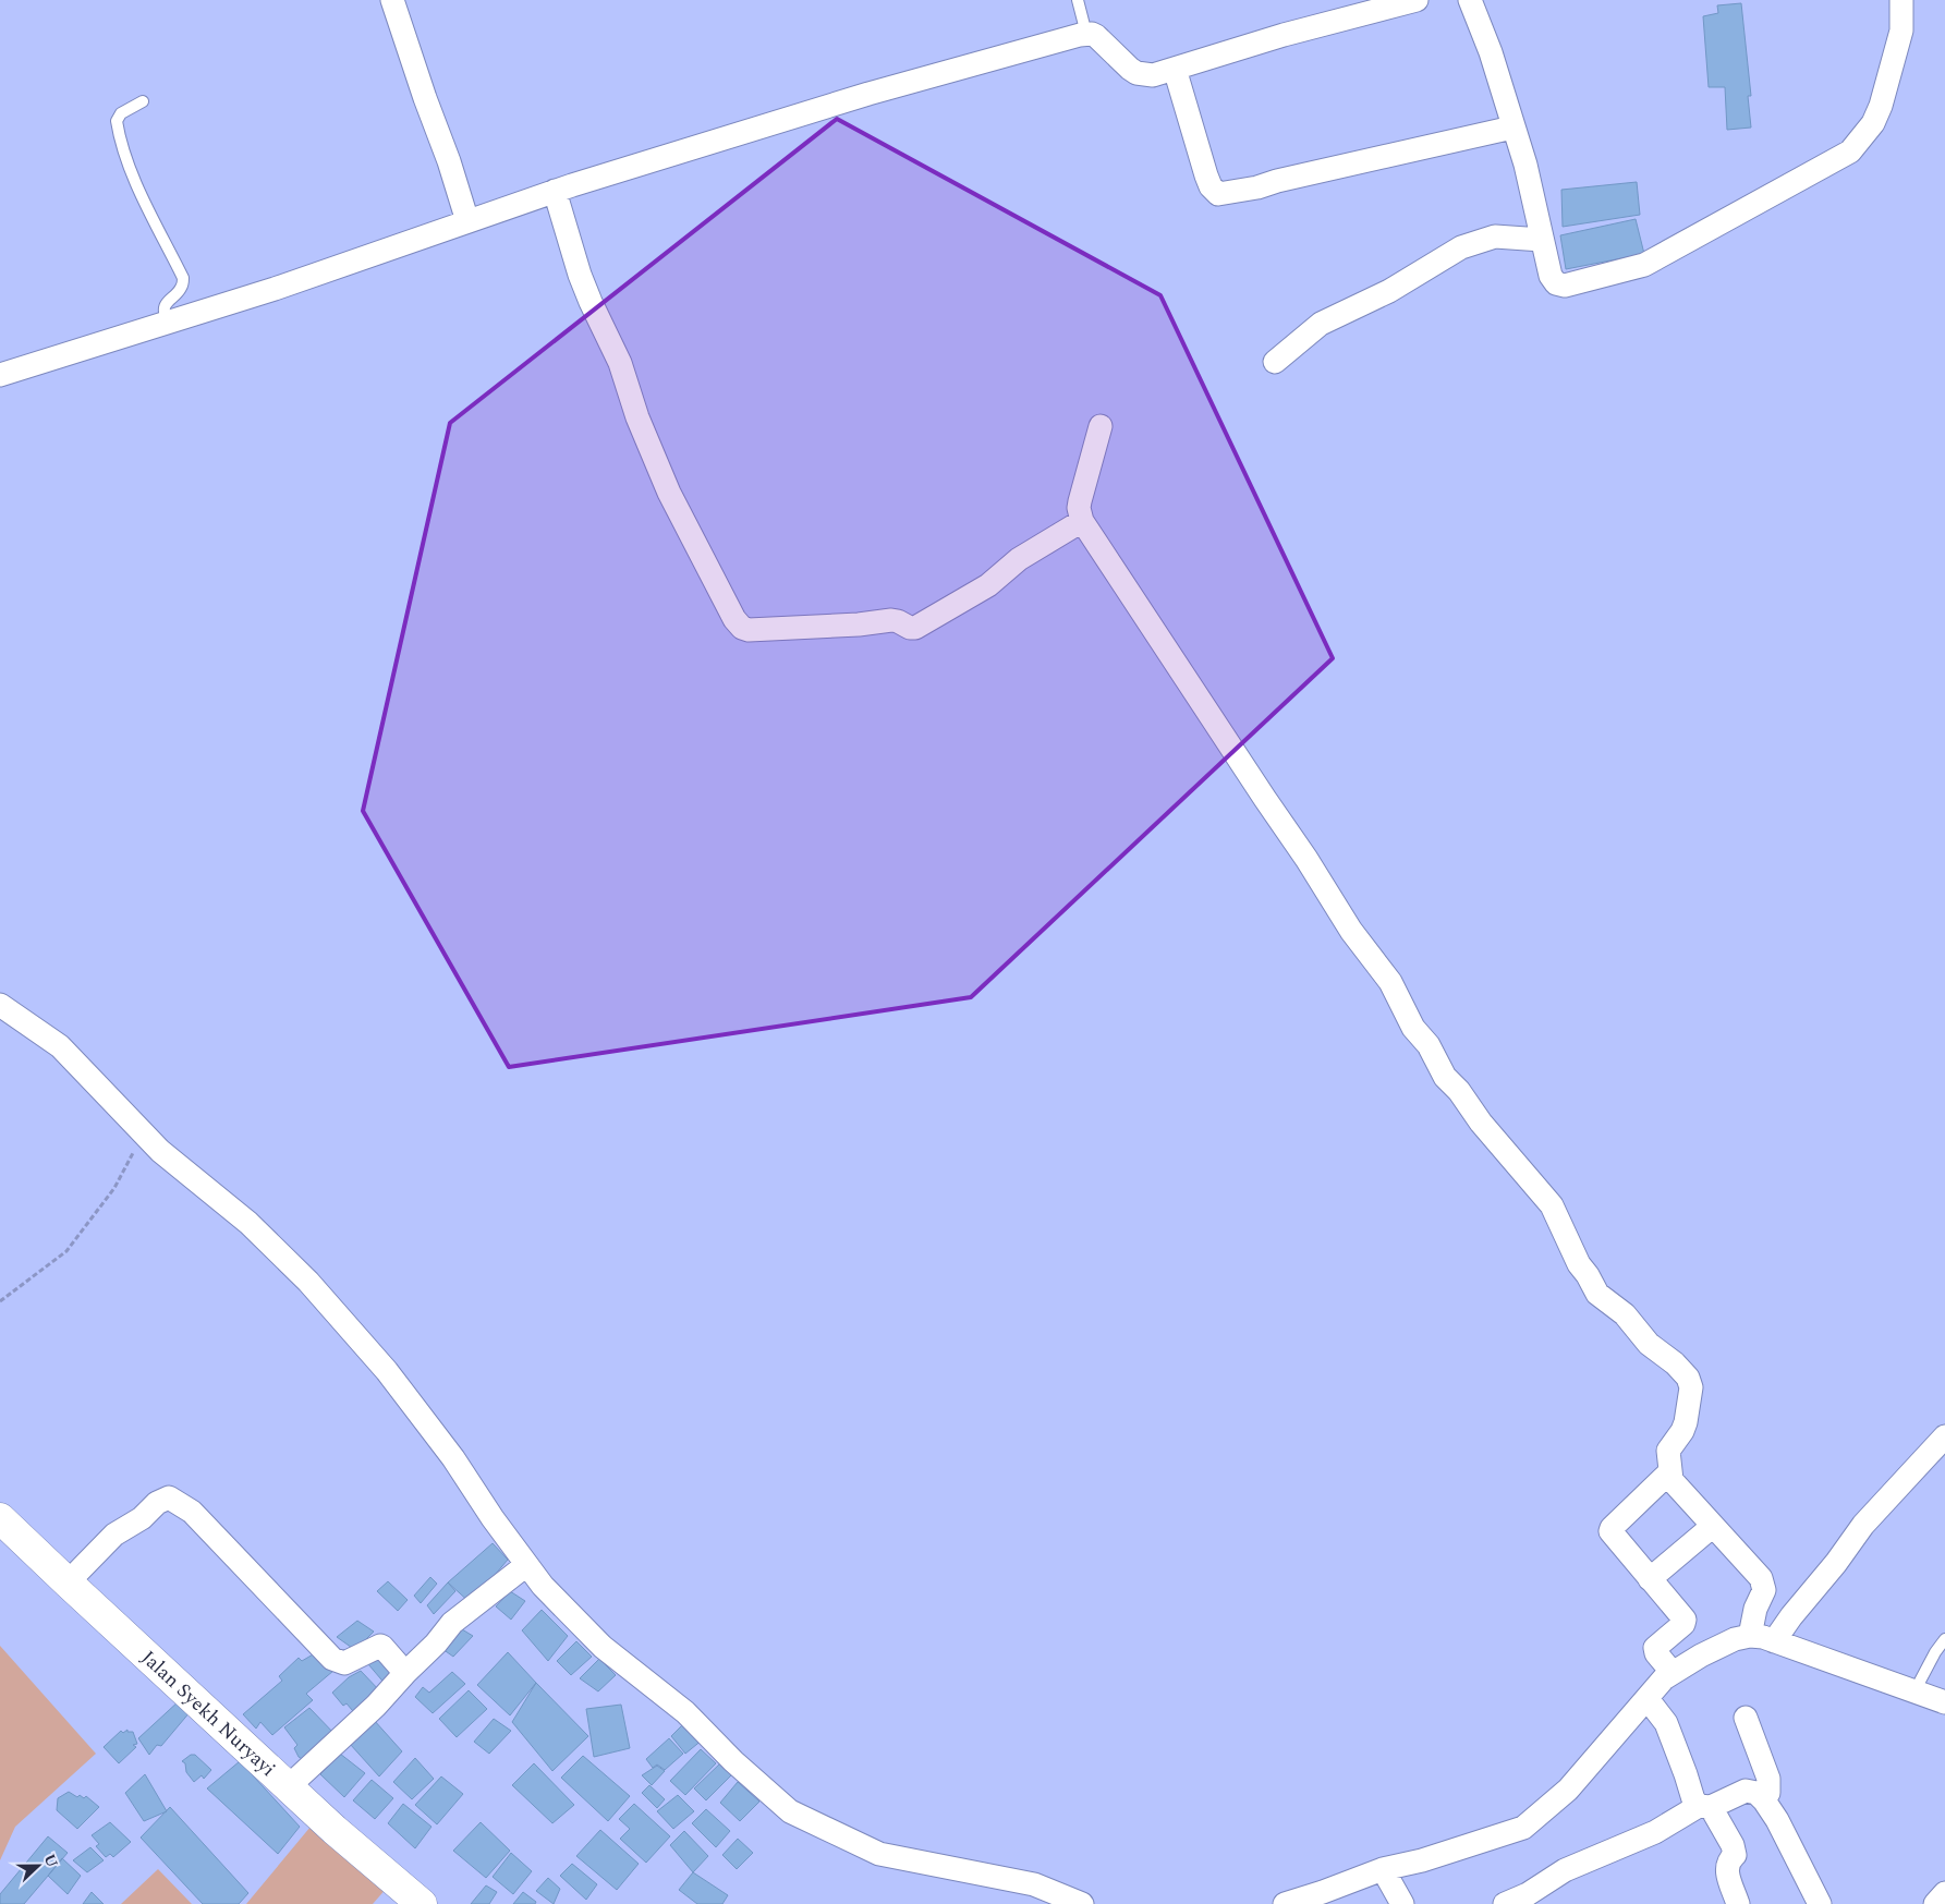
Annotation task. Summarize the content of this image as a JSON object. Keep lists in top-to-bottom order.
{
  "streets": {
    "main road": ["Jalan Syekh Nuryayi"]
  },
  "north": "right"
}
